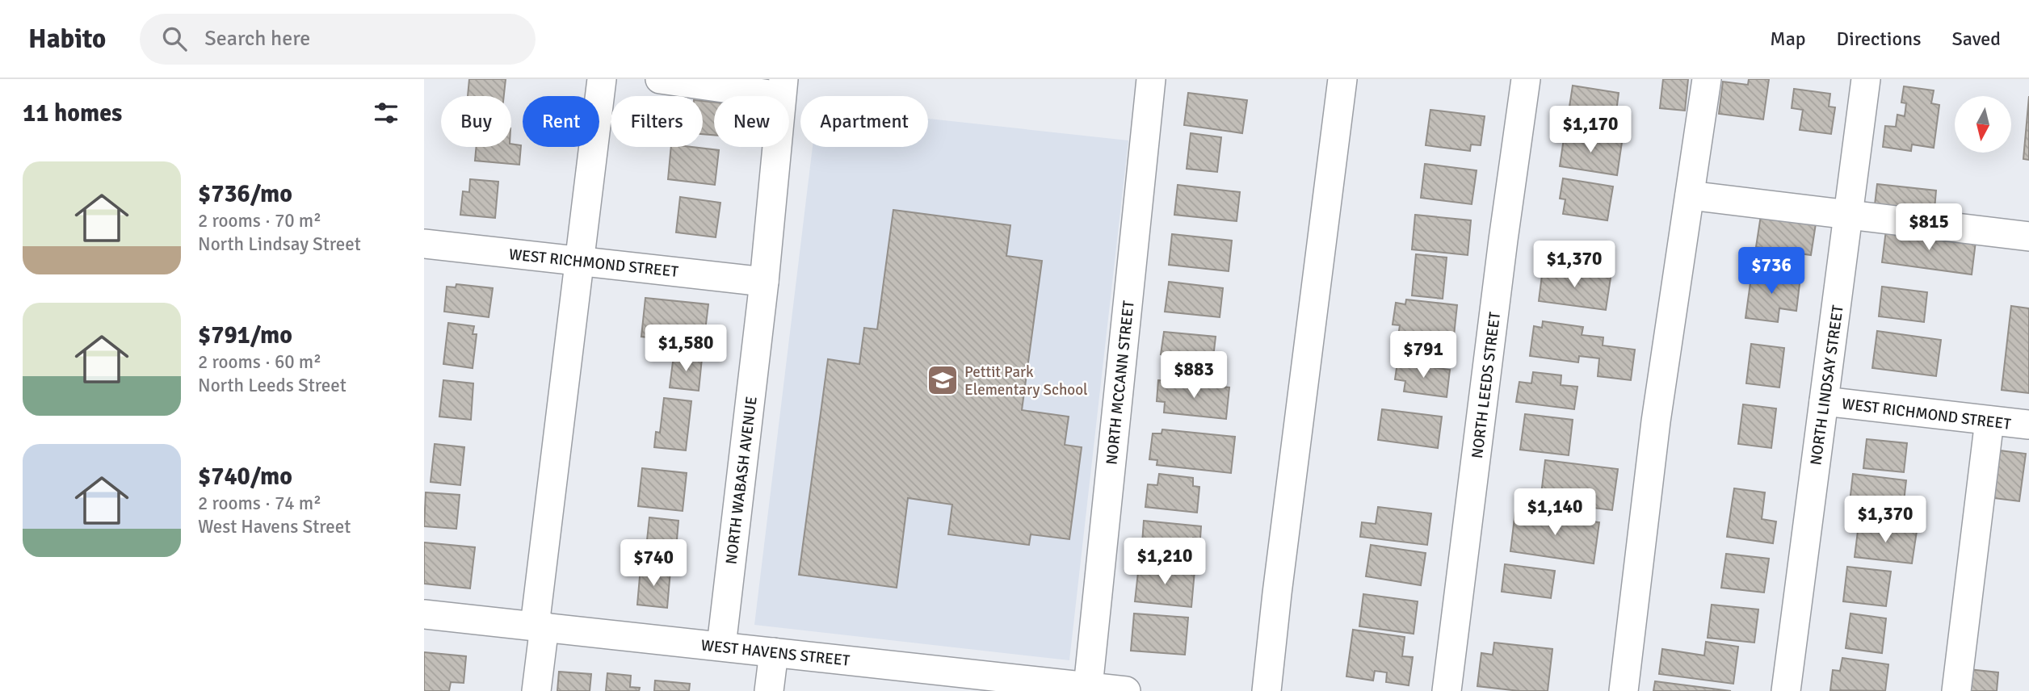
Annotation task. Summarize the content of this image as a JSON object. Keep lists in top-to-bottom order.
{
  "streets": {
    "street": [
      "WEST RICHMOND STREET",
      "NORTH MCCANN STREET",
      "NORTH LEEDS STREET",
      "NORTH LINDSAY STREET",
      "NORTH WABASH AVENUE",
      "WEST HAVENS STREET"
    ]
  },
  "crossings": [
    ["WEST RICHMOND STREET", "NORTH LINDSAY STREET"],
    ["WEST RICHMOND STREET", "NORTH WABASH AVENUE"],
    ["NORTH MCCANN STREET", "WEST HAVENS STREET"],
    ["NORTH WABASH AVENUE", "WEST HAVENS STREET"]
  ],
  "places": {
    "school or university": ["Pettit Park Elementary School"]
  },
  "north": "bottom",
  "page": {
    "header": "Habito",
    "search": "Search here",
    "nav": ["Map", "Directions", "Saved"],
    "heading": "11 homes",
    "chip": [
      "Buy",
      "Rent",
      "Filters",
      "New",
      "Apartment"
    ],
    "price": [
      "$1,170",
      "$815",
      "$1,370",
      "$736",
      "$1,580",
      "$791",
      "$883",
      "$1,140",
      "$1,370",
      "$1,210",
      "$740"
    ],
    "list": [
      {
        "name": "$736/mo",
        "note": "2 rooms · 70 m² · North Lindsay Street"
      },
      {
        "name": "$791/mo",
        "note": "2 rooms · 60 m² · North Leeds Street"
      },
      {
        "name": "$740/mo",
        "note": "2 rooms · 74 m² · West Havens Street"
      }
    ]
  }
}
